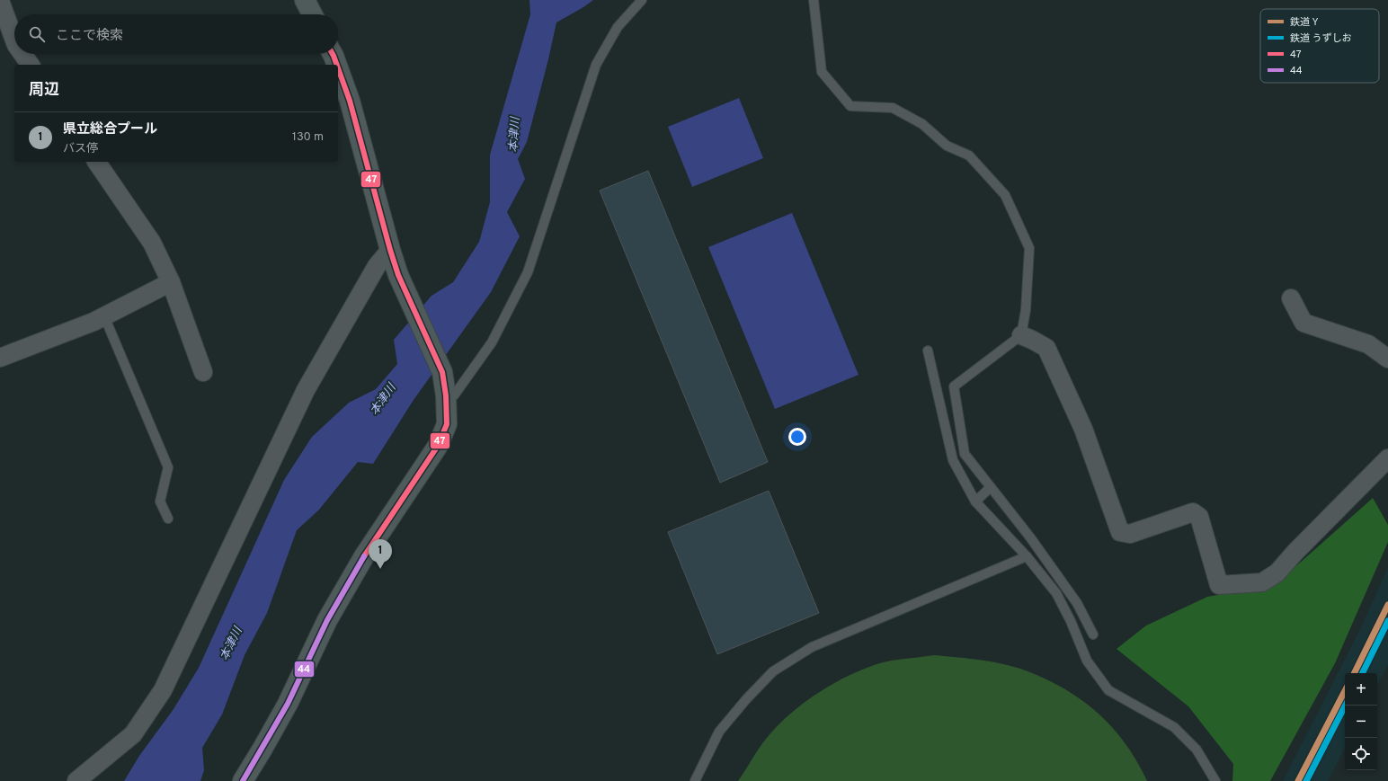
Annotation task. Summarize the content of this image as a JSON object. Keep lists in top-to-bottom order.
{
  "water": ["本津川"],
  "lines": [
    "transit line 47",
    "transit line 44",
    "rail line Y",
    "rail line うずしお"
  ],
  "legend": [
    "鉄道 Y",
    "鉄道 うずしお",
    "47",
    "44"
  ],
  "page": {
    "search": "ここで検索",
    "heading": "周辺",
    "list": [
      {
        "mark": "1",
        "name": "県立総合プール",
        "note": "バス停",
        "value": "130 m"
      }
    ],
    "pins": "1",
    "map_buttons": ["+", "−"]
  }
}
